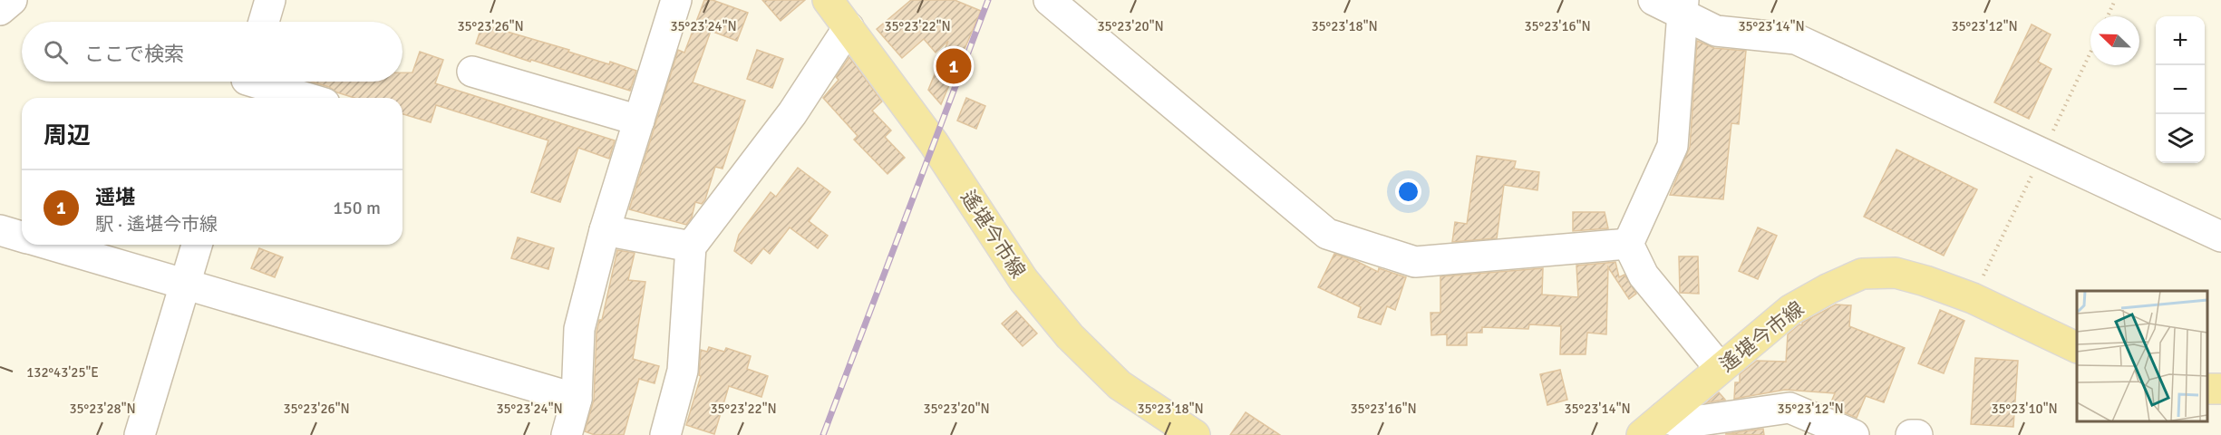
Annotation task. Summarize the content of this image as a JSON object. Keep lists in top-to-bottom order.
{
  "streets": {
    "main road": ["遙堪今市線"]
  },
  "north": "top left",
  "page": {
    "map_buttons": ["+", "−"],
    "search": "ここで検索",
    "pins": "1",
    "heading": "周辺",
    "list": [
      {
        "mark": "1",
        "name": "遥堪",
        "note": "駅 · 遙堪今市線",
        "value": "150 m"
      }
    ]
  },
  "coordinates": [
    "35°23'26\"N",
    "35°23'22\"N",
    "35°23'14\"N",
    "35°23'12\"N",
    "35°23'24\"N",
    "35°23'20\"N",
    "35°23'18\"N",
    "35°23'16\"N",
    "132°43'25\"E",
    "35°23'28\"N",
    "35°23'10\"N"
  ]
}
